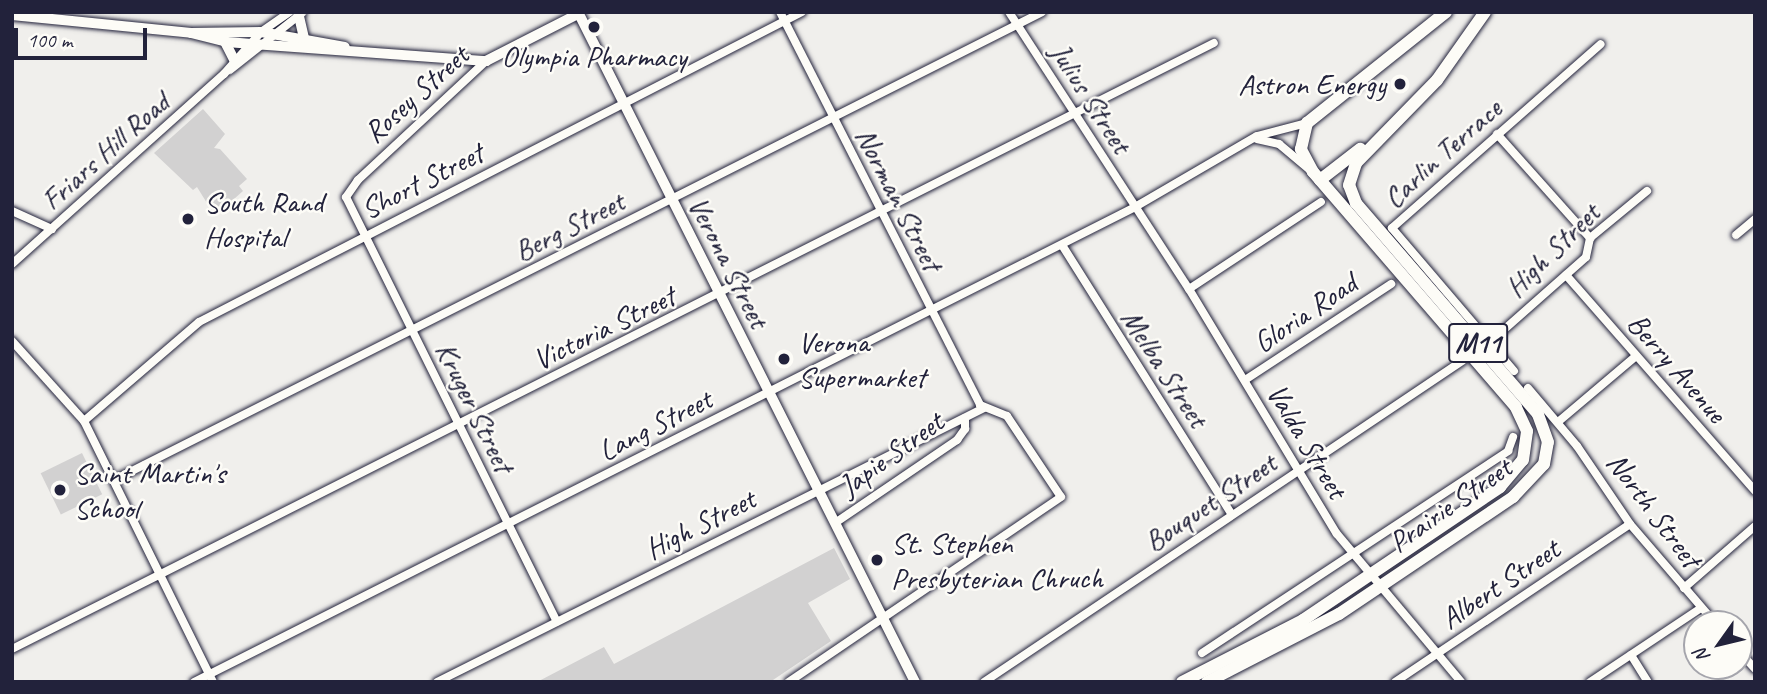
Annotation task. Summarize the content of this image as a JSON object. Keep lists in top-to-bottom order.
{
  "streets": {
    "main road": ["M11", "Prairie Street"],
    "street": [
      "Rosey Street",
      "Julius Street",
      "Friars Hill Road",
      "Carlin Terrace",
      "Short Street",
      "Norman Street",
      "Berg Street",
      "High Street",
      "Verona Street",
      "Gloria Road",
      "Victoria Street",
      "Melba Street",
      "Berry Avenue",
      "Kruger Street",
      "Lang Street",
      "Valda Street",
      "Japie Street",
      "Bouquet Street",
      "North Street",
      "Albert Street"
    ]
  },
  "crossings": [
    ["Rosey Street", "Verona Street"],
    ["Rosey Street", "Kruger Street"],
    ["Julius Street", "Berg Street"],
    ["Julius Street", "Victoria Street"],
    ["Julius Street", "Lang Street"],
    ["Julius Street", "Valda Street"],
    ["Carlin Terrace", "High Street"],
    ["Short Street", "Norman Street"],
    ["Short Street", "Verona Street"],
    ["Short Street", "Kruger Street"],
    ["Norman Street", "Berg Street"],
    ["Norman Street", "High Street"],
    ["Norman Street", "Victoria Street"],
    ["Norman Street", "Lang Street"],
    ["Berg Street", "Verona Street"],
    ["Berg Street", "Kruger Street"],
    ["High Street", "Verona Street"],
    ["High Street", "Berry Avenue"],
    ["High Street", "Kruger Street"],
    ["High Street", "Japie Street"],
    ["Verona Street", "Victoria Street"],
    ["Verona Street", "Lang Street"],
    ["Verona Street", "Japie Street"],
    ["Gloria Road", "Valda Street"],
    ["Victoria Street", "Kruger Street"],
    ["M11", "Lang Street"],
    ["M11", "Prairie Street"],
    ["Melba Street", "Lang Street"],
    ["Melba Street", "Bouquet Street"],
    ["Kruger Street", "Lang Street"],
    ["Lang Street", "Valda Street"],
    ["Lang Street", "Prairie Street"],
    ["Valda Street", "Bouquet Street"],
    ["Valda Street", "Prairie Street"],
    ["Valda Street", "Albert Street"],
    ["North Street", "Albert Street"]
  ],
  "places": [
    "Olympia Pharmacy",
    "Astron Energy",
    "South Rand Hospital",
    "Verona Supermarket",
    "Saint Martin's School",
    "St. Stephen Presbyterian Chruch"
  ],
  "scale_bar": "100 m",
  "north": "bottom left"
}
